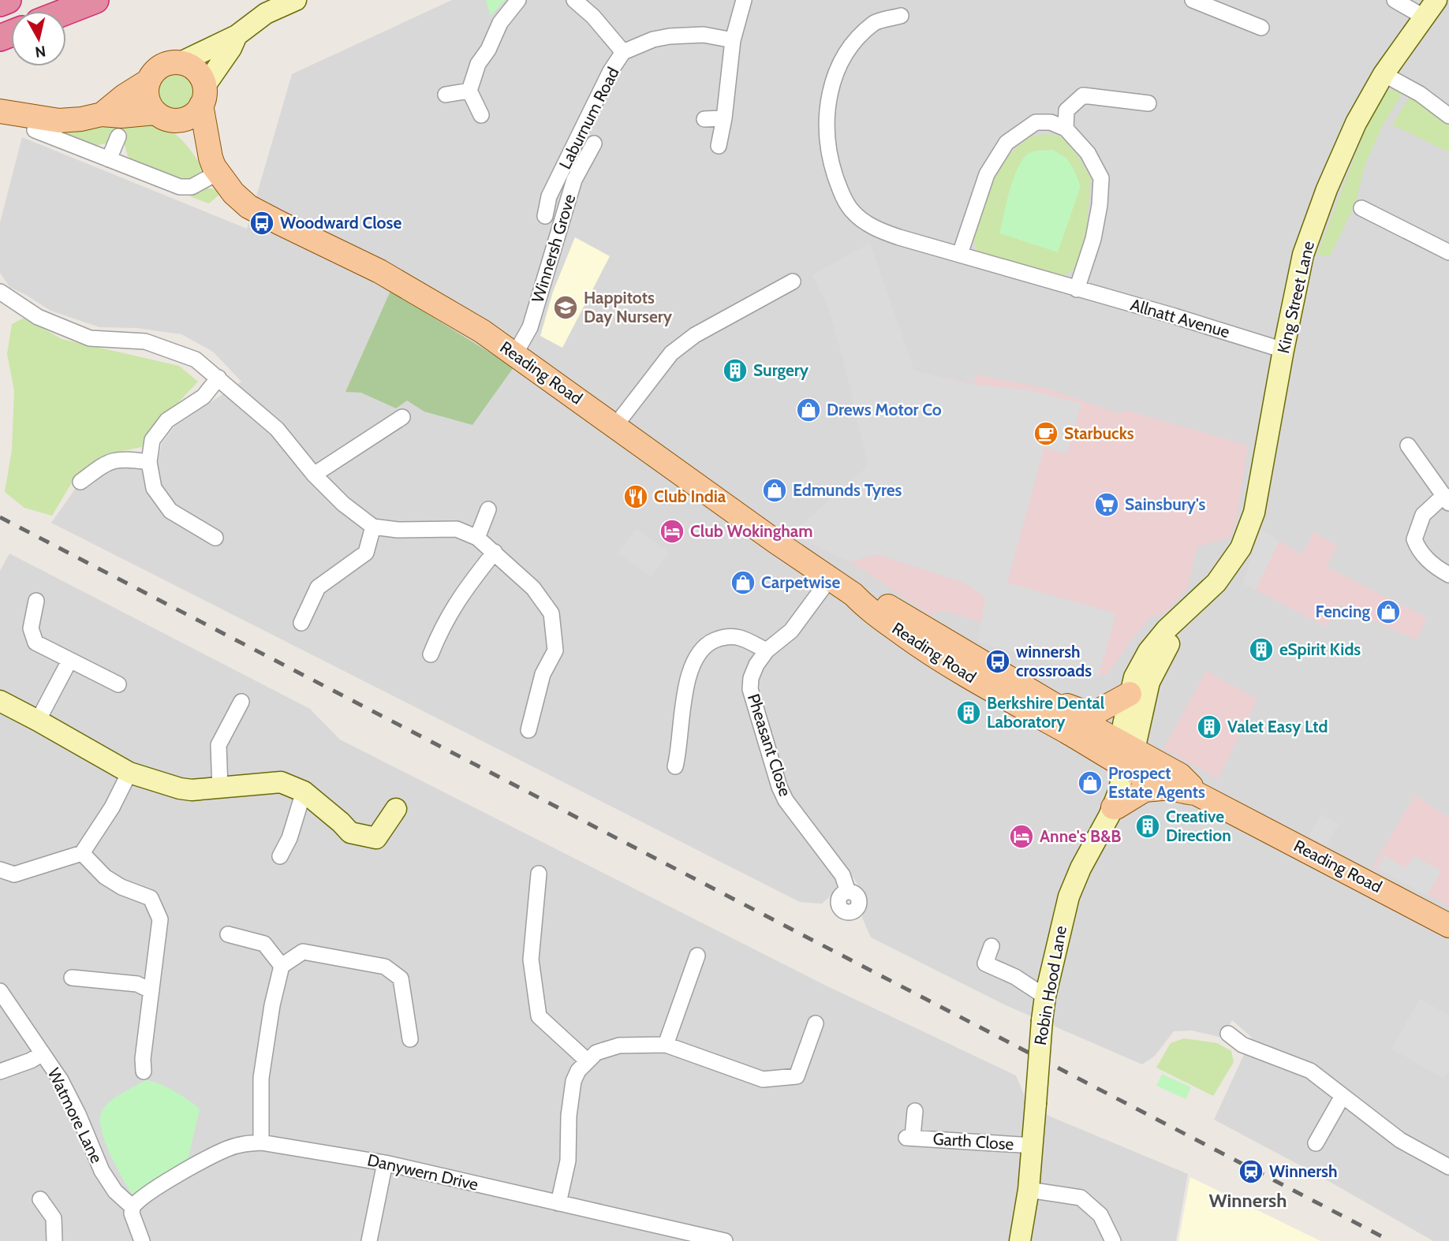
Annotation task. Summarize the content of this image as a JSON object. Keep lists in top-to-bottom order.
{
  "streets": {
    "main road": ["King Street Lane", "Reading Road", "Robin Hood Lane"],
    "street": [
      "Laburnum Road",
      "Winnersh Grove",
      "Allnatt Avenue",
      "Pheasant Close",
      "Watmore Lane",
      "Garth Close",
      "Danywern Drive"
    ]
  },
  "crossings": [
    ["Winnersh Grove", "Reading Road"],
    ["King Street Lane", "Allnatt Avenue"],
    ["King Street Lane", "Reading Road"],
    ["King Street Lane", "Robin Hood Lane"],
    ["Reading Road", "Pheasant Close"],
    ["Reading Road", "Robin Hood Lane"],
    ["Robin Hood Lane", "Garth Close"],
    ["Watmore Lane", "Danywern Drive"]
  ],
  "districts": ["Winnersh"],
  "places": {
    "bus stop": ["Woodward Close", "winnersh crossroads"],
    "school or university": ["Happitots Day Nursery"],
    "building": [
      "Surgery",
      "eSpirit Kids",
      "Berkshire Dental Laboratory",
      "Valet Easy Ltd",
      "Creative Direction"
    ],
    "shop": [
      "Drews Motor Co",
      "Edmunds Tyres",
      "Carpetwise",
      "Fencing",
      "Prospect Estate Agents"
    ],
    "cafe": ["Starbucks"],
    "restaurant": ["Club India"],
    "supermarket": ["Sainsbury's"],
    "hotel": ["Club Wokingham", "Anne's B&B"],
    "station": ["Winnersh"]
  },
  "north": "bottom"
}
